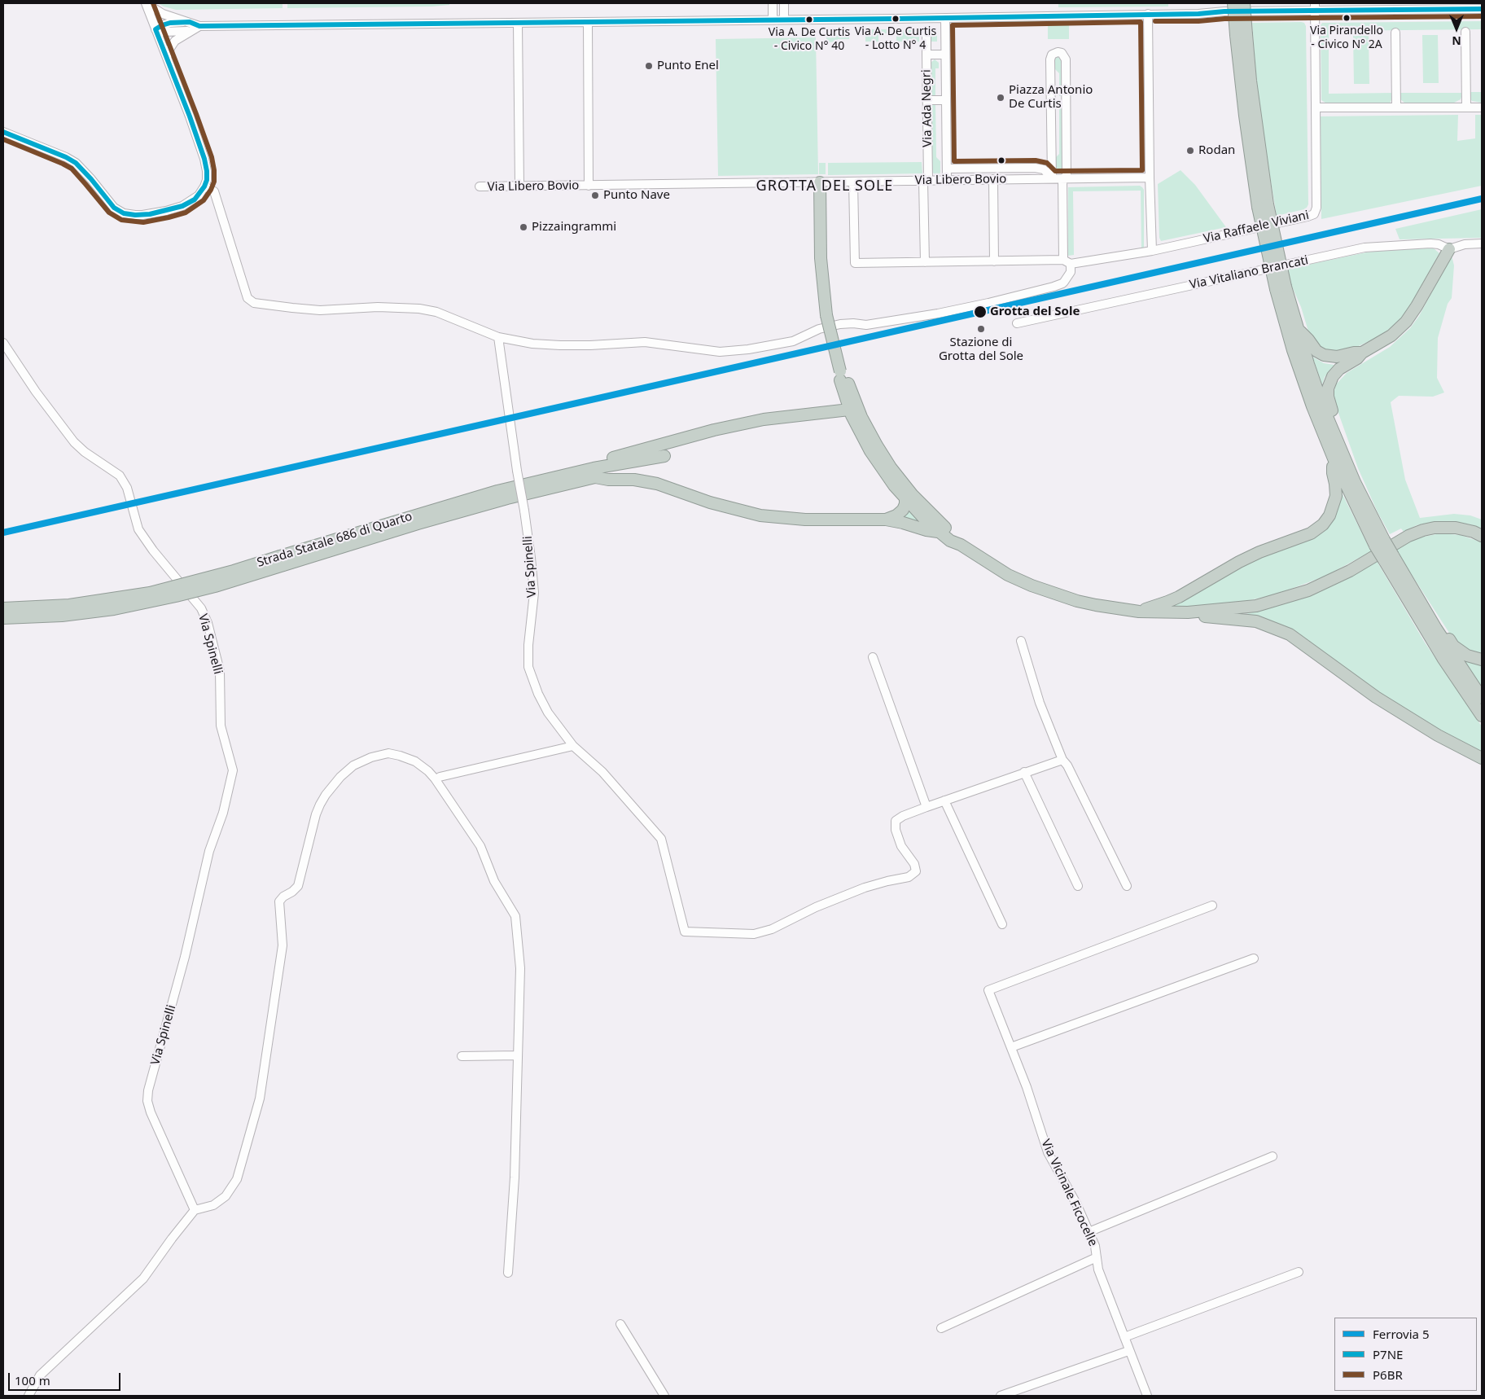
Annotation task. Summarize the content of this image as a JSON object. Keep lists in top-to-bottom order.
{
  "streets": {
    "highway": ["Strada Statale 686 di Quarto"],
    "street": [
      "Via Ada Negri",
      "Via Libero Bovio",
      "Via Raffaele Viviani",
      "Via Vitaliano Brancati",
      "Via Spinelli",
      "Via Vicinale Ficocelle"
    ]
  },
  "crossings": [
    ["Via Ada Negri", "Via Libero Bovio"],
    ["Via Ada Negri", "Via Raffaele Viviani"],
    ["Via Libero Bovio", "Via Raffaele Viviani"]
  ],
  "districts": ["GROTTA DEL SOLE"],
  "places": [
    "Via Pirandello - Civico N° 2A",
    "Via A. De Curtis - Lotto N° 4",
    "Via A. De Curtis - Civico N° 40",
    "Punto Enel",
    "Piazza Antonio De Curtis",
    "Rodan",
    "Punto Nave",
    "Pizzaingrammi",
    "Grotta del Sole",
    "Stazione di Grotta del Sole"
  ],
  "lines": ["transit line P6BR", "transit line P7NE", "rail line 5"],
  "legend": ["Ferrovia 5", "P7NE", "P6BR"],
  "scale_bar": "100 m",
  "north": "bottom"
}
